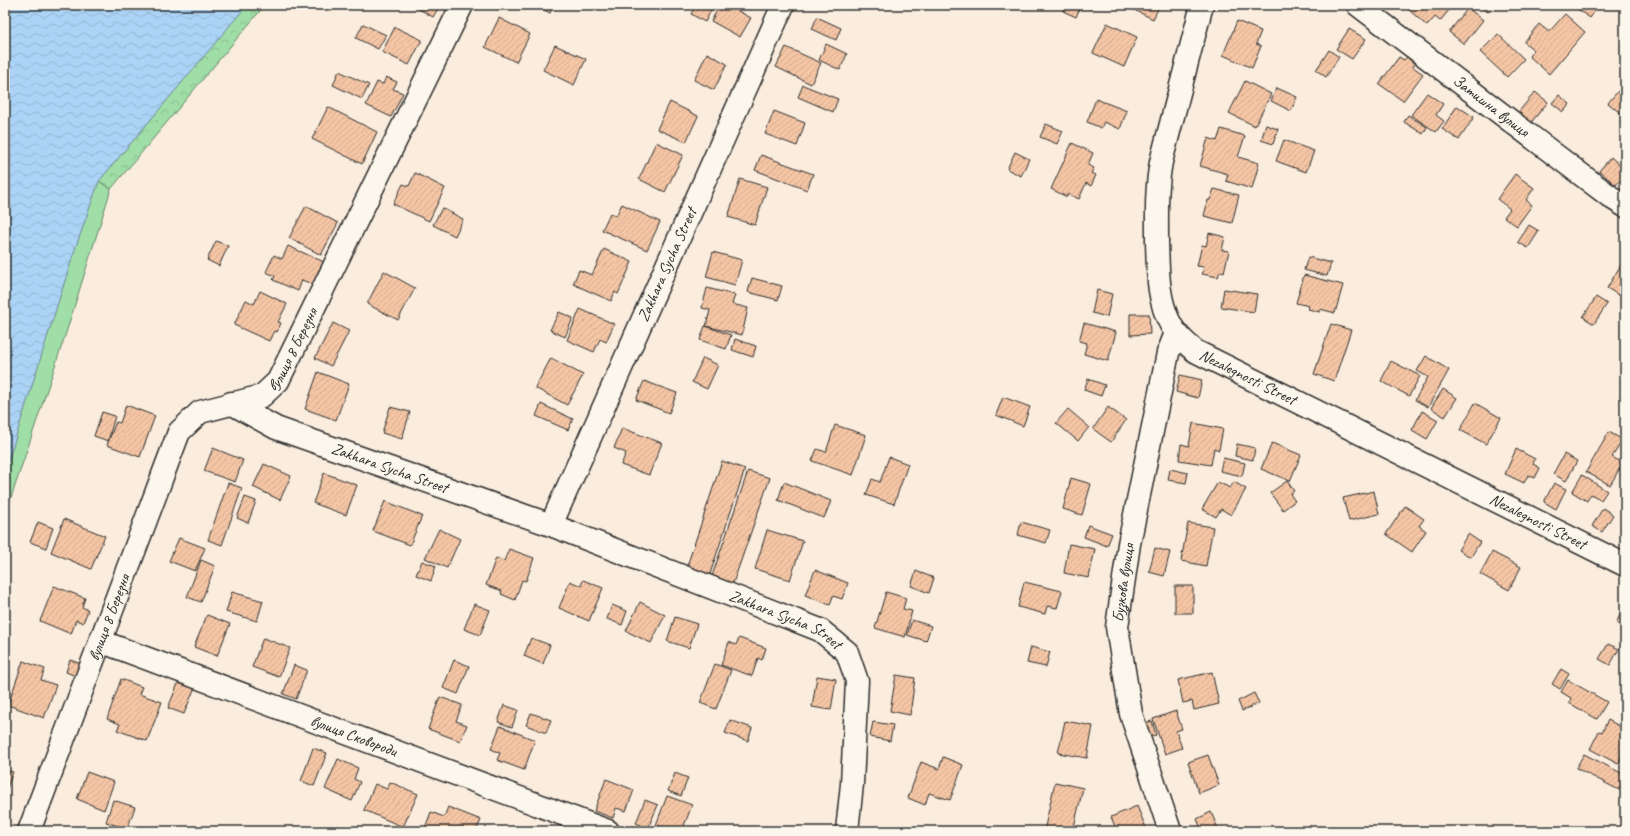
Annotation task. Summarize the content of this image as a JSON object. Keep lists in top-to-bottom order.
{
  "streets": {
    "street": [
      "Затишна вулиця",
      "Zakhara Sycha Street",
      "вулиця 8 Березня",
      "Nezalegnosti Street",
      "Бузкова вулиця",
      "вулиця Сковороди"
    ]
  },
  "crossings": [
    ["Zakhara Sycha Street", "вулиця 8 Березня"],
    ["вулиця 8 Березня", "вулиця Сковороди"],
    ["Nezalegnosti Street", "Бузкова вулиця"]
  ]
}
